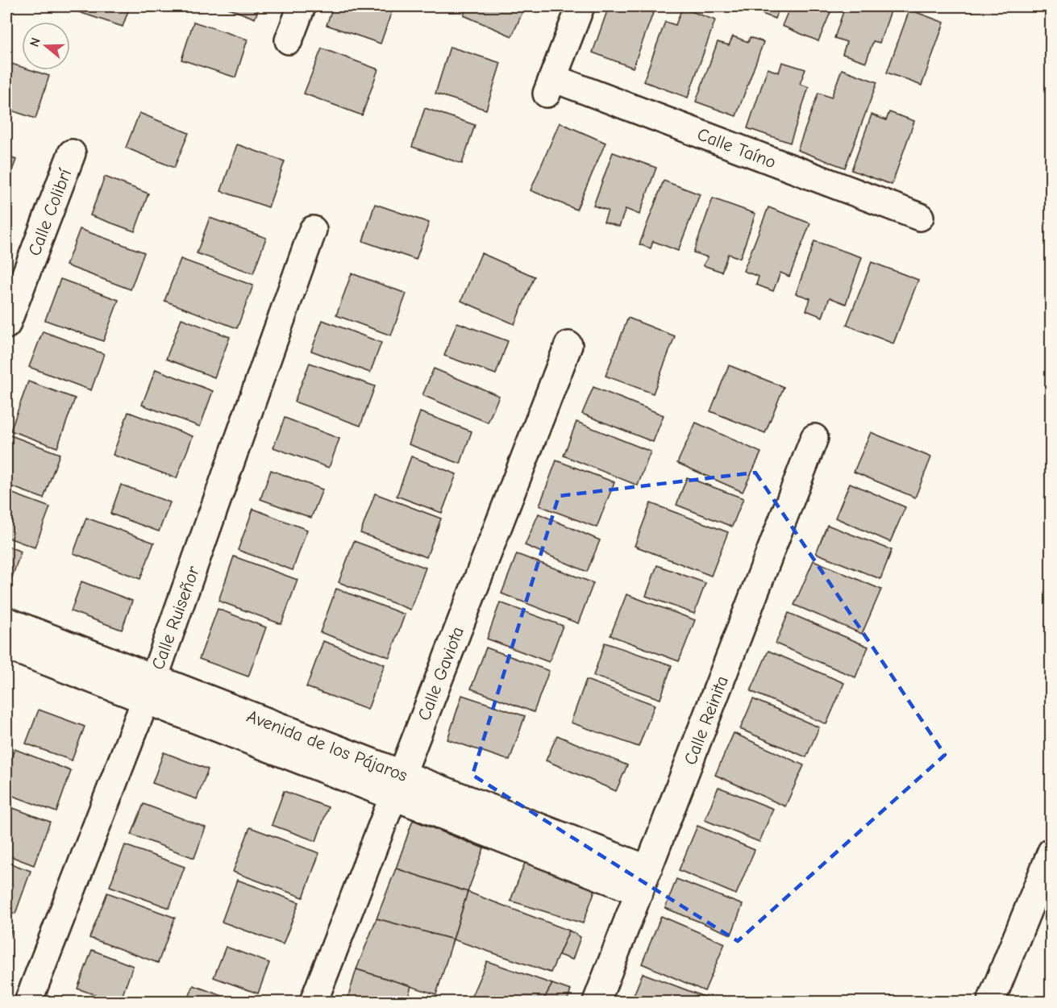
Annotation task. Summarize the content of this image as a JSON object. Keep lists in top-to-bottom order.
{
  "streets": {
    "street": [
      "Calle Taíno",
      "Calle Colibrí",
      "Calle Ruiseñor",
      "Calle Gaviota",
      "Calle Reinita",
      "Avenida de los Pájaros"
    ]
  },
  "crossings": [
    ["Calle Ruiseñor", "Avenida de los Pájaros"],
    ["Calle Gaviota", "Avenida de los Pájaros"],
    ["Calle Reinita", "Avenida de los Pájaros"]
  ],
  "north": "left"
}
